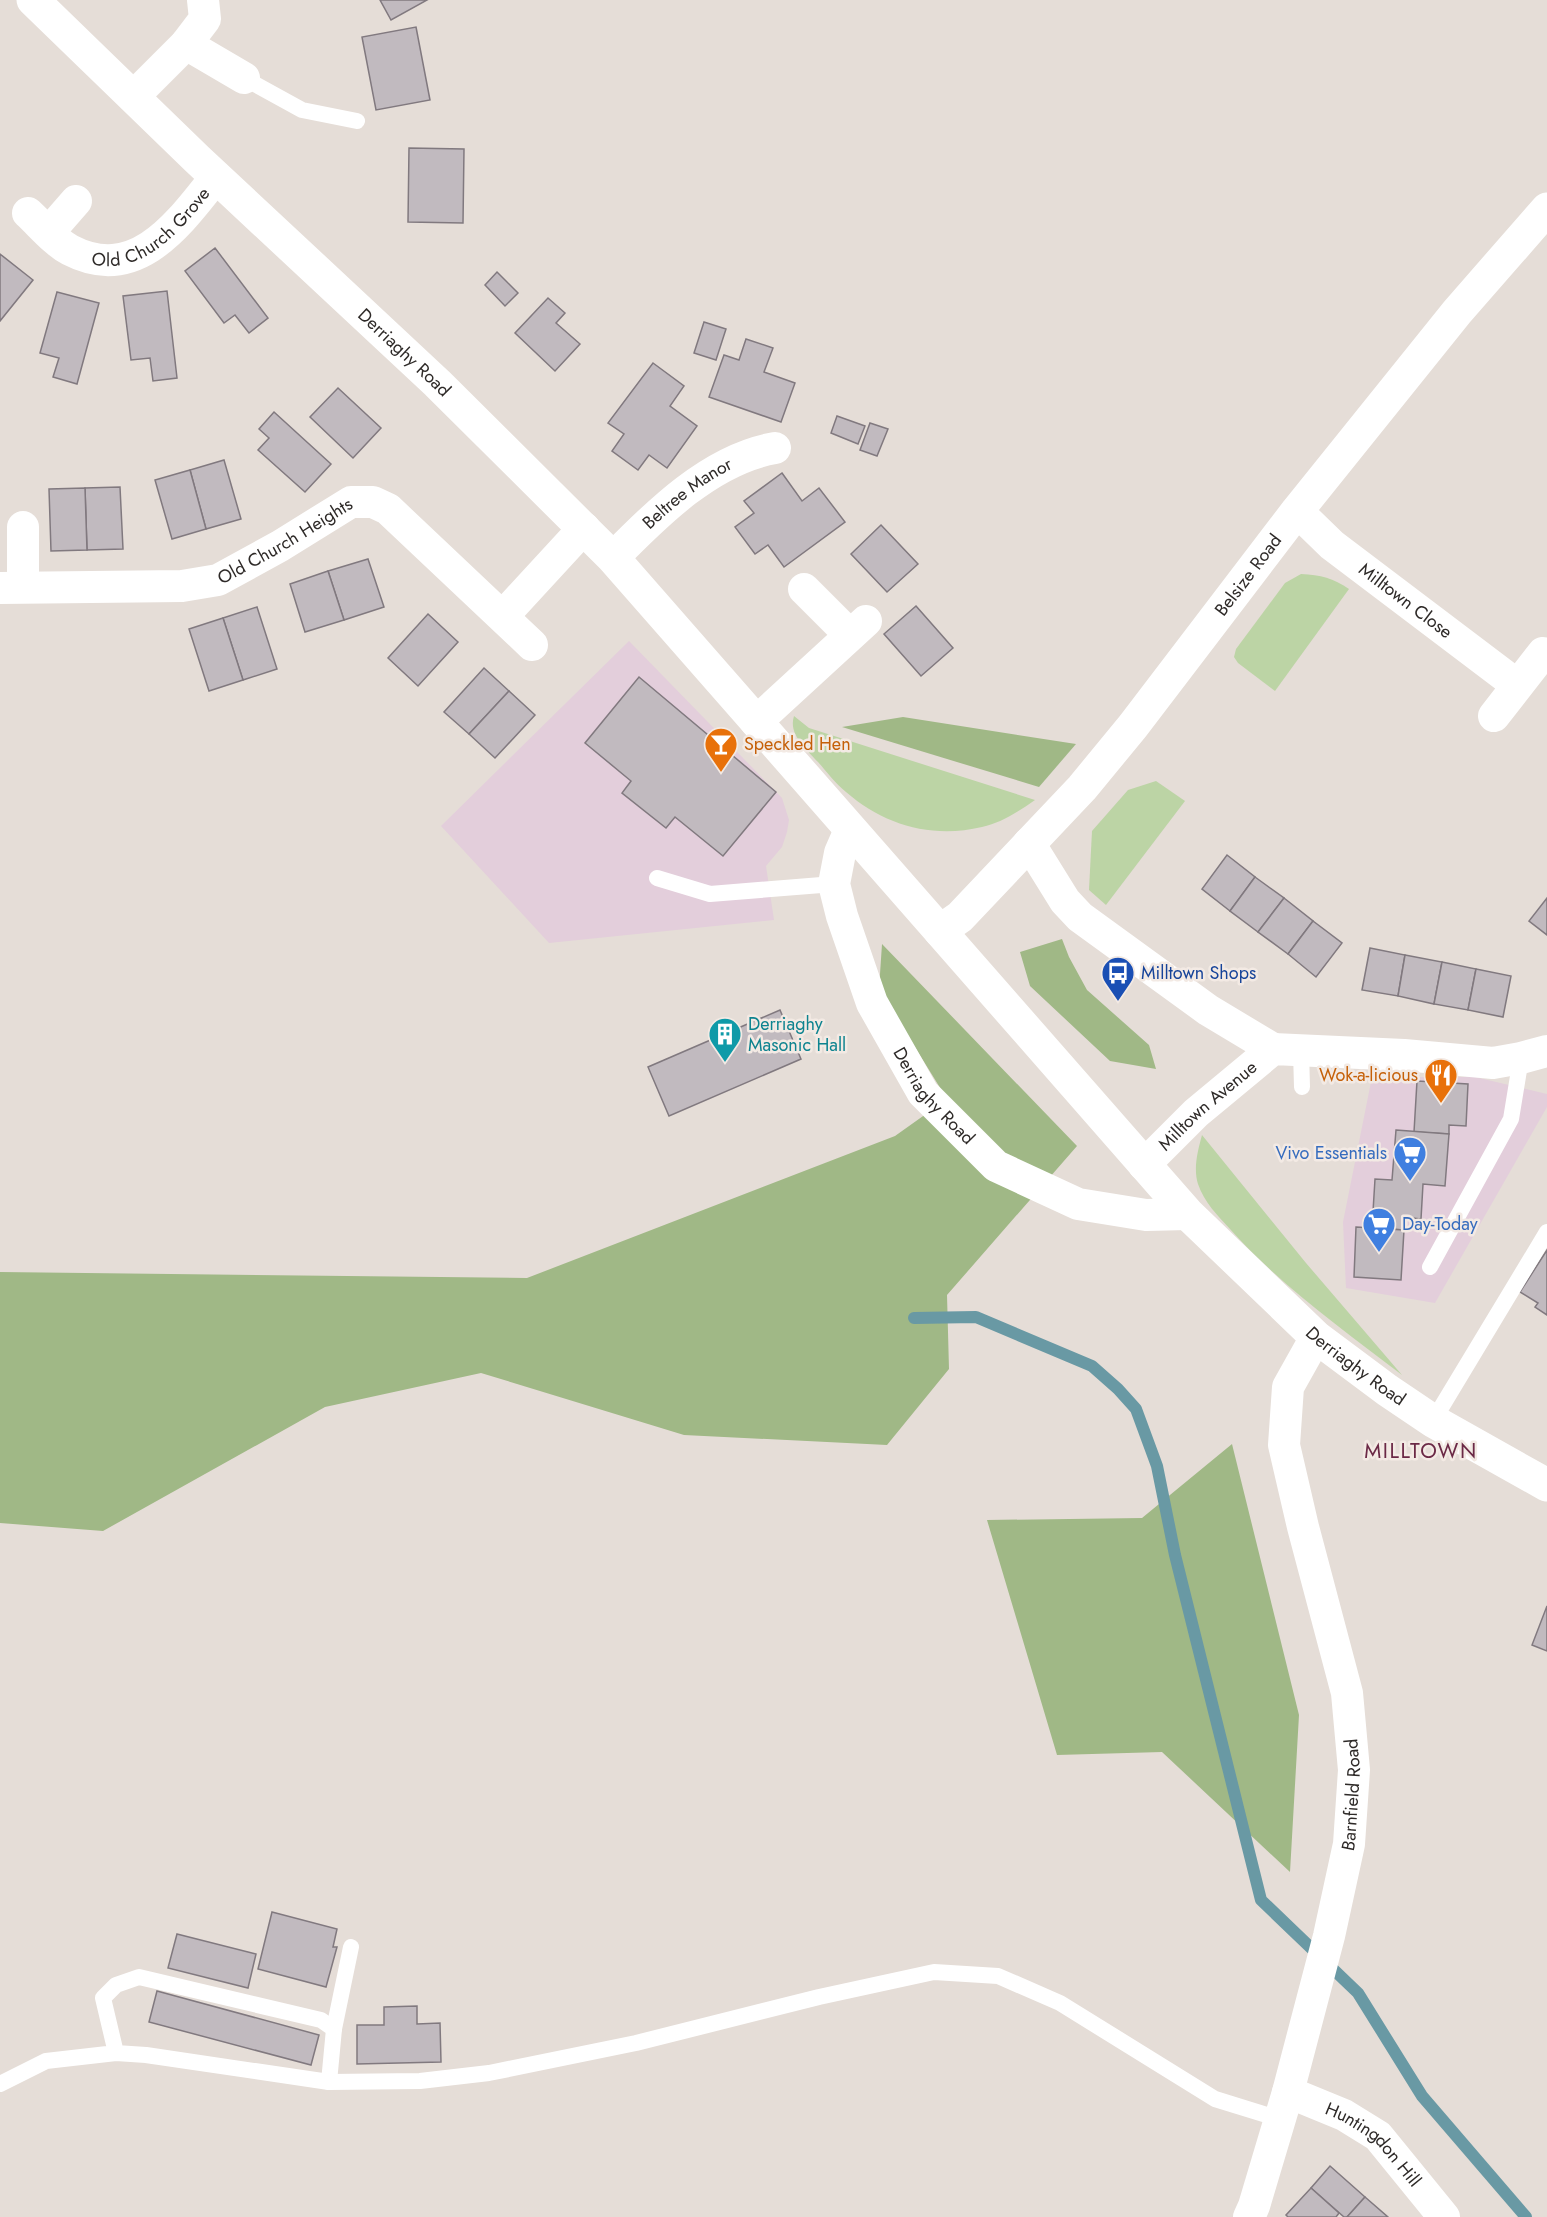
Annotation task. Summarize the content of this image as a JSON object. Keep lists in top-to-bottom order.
{
  "streets": {
    "street": [
      "Old Church Grove",
      "Derriaghy Road",
      "Beltree Manor",
      "Old Church Heights",
      "Belsize Road",
      "Milltown Close",
      "Milltown Avenue",
      "Barnfield Road",
      "Huntingdon Hill"
    ]
  },
  "crossings": [
    ["Old Church Grove", "Derriaghy Road"],
    ["Derriaghy Road", "Beltree Manor"],
    ["Derriaghy Road", "Belsize Road"],
    ["Derriaghy Road", "Milltown Avenue"],
    ["Derriaghy Road", "Barnfield Road"],
    ["Belsize Road", "Milltown Close"],
    ["Belsize Road", "Milltown Avenue"],
    ["Barnfield Road", "Huntingdon Hill"]
  ],
  "districts": ["MILLTOWN"],
  "places": {
    "bar": ["Speckled Hen"],
    "bus stop": ["Milltown Shops"],
    "building": ["Derriaghy Masonic Hall"],
    "restaurant": ["Wok-a-licious"],
    "supermarket": ["Vivo Essentials", "Day-Today"]
  }
}
